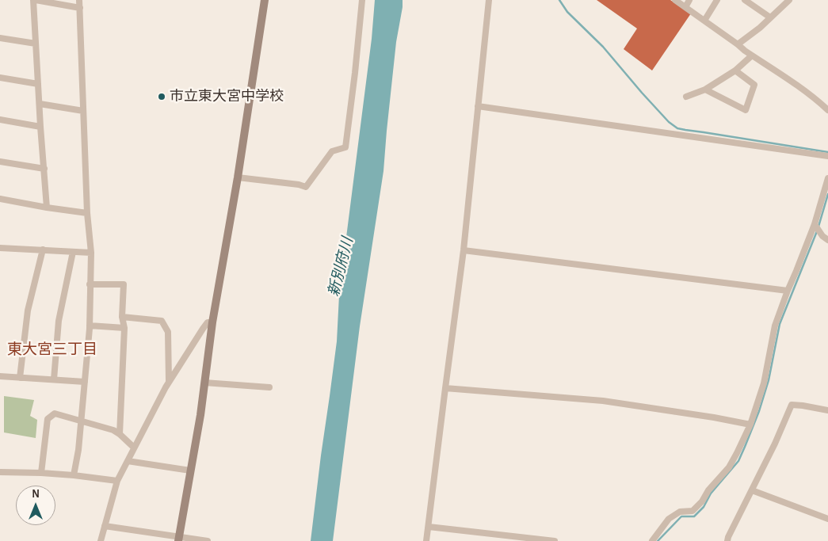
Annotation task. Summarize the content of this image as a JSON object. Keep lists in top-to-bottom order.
{
  "districts": ["東大宮三丁目"],
  "water": ["新別府川"],
  "places": ["市立東大宮中学校"],
  "north": "top"
}
